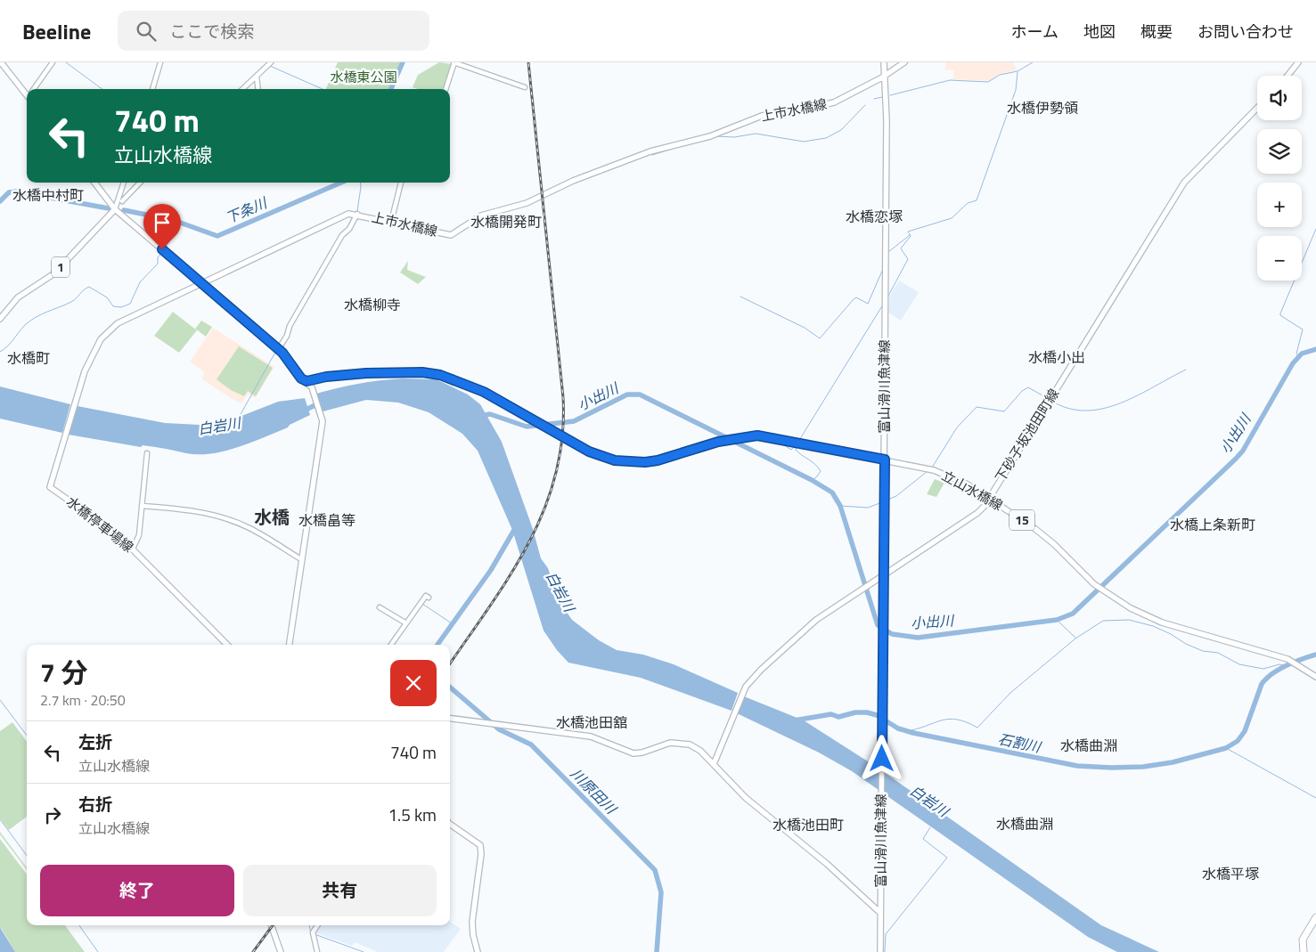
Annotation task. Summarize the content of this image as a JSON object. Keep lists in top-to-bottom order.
{
  "streets": {
    "main road": [
      "上市水橋線",
      "1",
      "富山滑川魚津線",
      "下砂子坂池田町線",
      "立山水橋線",
      "15",
      "水橋停車場線"
    ]
  },
  "crossings": [
    ["上市水橋線", "富山滑川魚津線"],
    ["上市水橋線", "水橋停車場線"],
    ["富山滑川魚津線", "下砂子坂池田町線"],
    ["富山滑川魚津線", "立山水橋線"],
    ["下砂子坂池田町線", "立山水橋線"]
  ],
  "districts": [
    "水橋伊勢領",
    "水橋中村町",
    "水橋恋塚",
    "水橋開発町",
    "水橋柳寺",
    "水橋小出",
    "水橋町",
    "水橋",
    "水橋畠等",
    "水橋上条新町",
    "水橋池田舘",
    "水橋曲淵",
    "水橋曲淵",
    "水橋池田町",
    "水橋平塚"
  ],
  "water": [
    "下条川",
    "小出川",
    "白岩川",
    "石割川",
    "川原田川"
  ],
  "parks": ["水橋東公園"],
  "page": {
    "header": "Beeline",
    "search": "ここで検索",
    "nav": [
      "ホーム",
      "地図",
      "概要",
      "お問い合わせ"
    ],
    "map_buttons": ["+", "−"],
    "turn": ["740 m", "立山水橋線"],
    "heading": ["7 分", "2.7 km · 20:50"],
    "list": [
      {
        "name": "左折",
        "note": "立山水橋線",
        "value": "740 m"
      },
      {
        "name": "右折",
        "note": "立山水橋線",
        "value": "1.5 km"
      }
    ],
    "buttons": ["終了", "共有"]
  }
}
